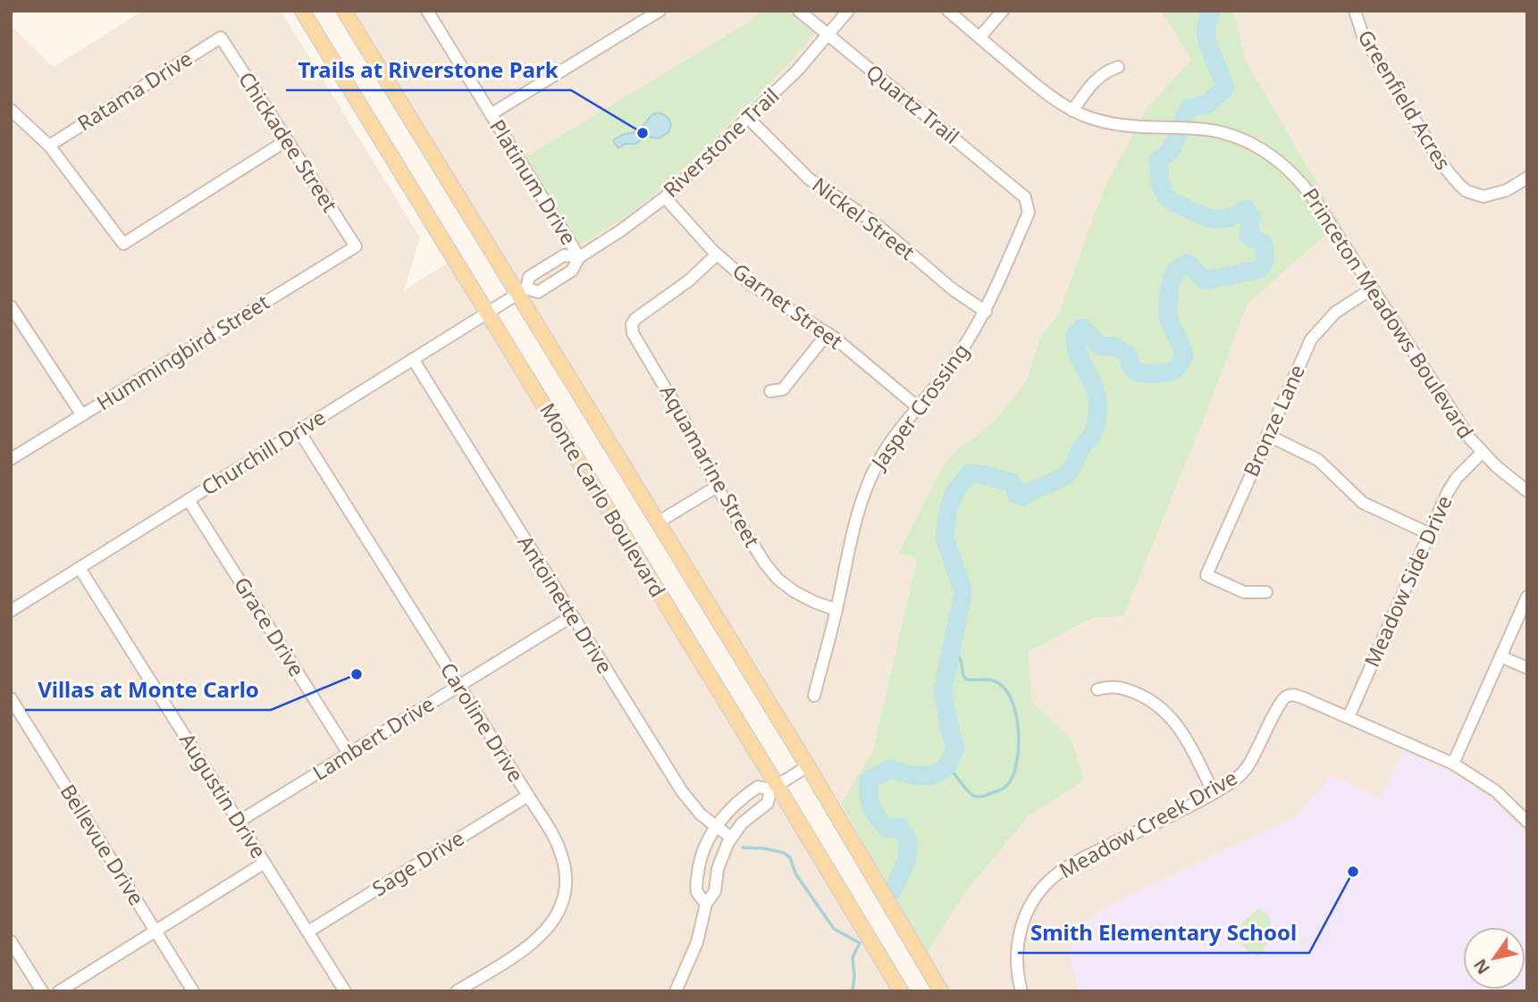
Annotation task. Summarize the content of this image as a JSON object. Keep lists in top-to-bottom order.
{
  "streets": {
    "main road": ["Monte Carlo Boulevard"],
    "street": [
      "Ratama Drive",
      "Greenfield Acres",
      "Quartz Trail",
      "Chickadee Street",
      "Riverstone Trail",
      "Platinum Drive",
      "Nickel Street",
      "Garnet Street",
      "Princeton Meadows Boulevard",
      "Hummingbird Street",
      "Jasper Crossing",
      "Bronze Lane",
      "Churchill Drive",
      "Aquamarine Street",
      "Meadow Side Drive",
      "Antoinette Drive",
      "Grace Drive",
      "Caroline Drive",
      "Lambert Drive",
      "Augustin Drive",
      "Meadow Creek Drive",
      "Bellevue Drive",
      "Sage Drive"
    ]
  },
  "crossings": [
    ["Ratama Drive", "Chickadee Street"],
    ["Quartz Trail", "Riverstone Trail"],
    ["Quartz Trail", "Jasper Crossing"],
    ["Chickadee Street", "Hummingbird Street"],
    ["Riverstone Trail", "Platinum Drive"],
    ["Riverstone Trail", "Nickel Street"],
    ["Riverstone Trail", "Garnet Street"],
    ["Riverstone Trail", "Churchill Drive"],
    ["Riverstone Trail", "Monte Carlo Boulevard"],
    ["Nickel Street", "Jasper Crossing"],
    ["Garnet Street", "Jasper Crossing"],
    ["Garnet Street", "Aquamarine Street"],
    ["Princeton Meadows Boulevard", "Bronze Lane"],
    ["Princeton Meadows Boulevard", "Meadow Side Drive"],
    ["Jasper Crossing", "Aquamarine Street"],
    ["Churchill Drive", "Monte Carlo Boulevard"],
    ["Churchill Drive", "Antoinette Drive"],
    ["Churchill Drive", "Grace Drive"],
    ["Churchill Drive", "Caroline Drive"],
    ["Churchill Drive", "Augustin Drive"],
    ["Meadow Side Drive", "Meadow Creek Drive"],
    ["Antoinette Drive", "Lambert Drive"],
    ["Grace Drive", "Lambert Drive"],
    ["Caroline Drive", "Lambert Drive"],
    ["Caroline Drive", "Sage Drive"],
    ["Lambert Drive", "Augustin Drive"],
    ["Augustin Drive", "Sage Drive"]
  ],
  "places": ["Trails at Riverstone Park", "Villas at Monte Carlo", "Smith Elementary School"],
  "north": "bottom left"
}
